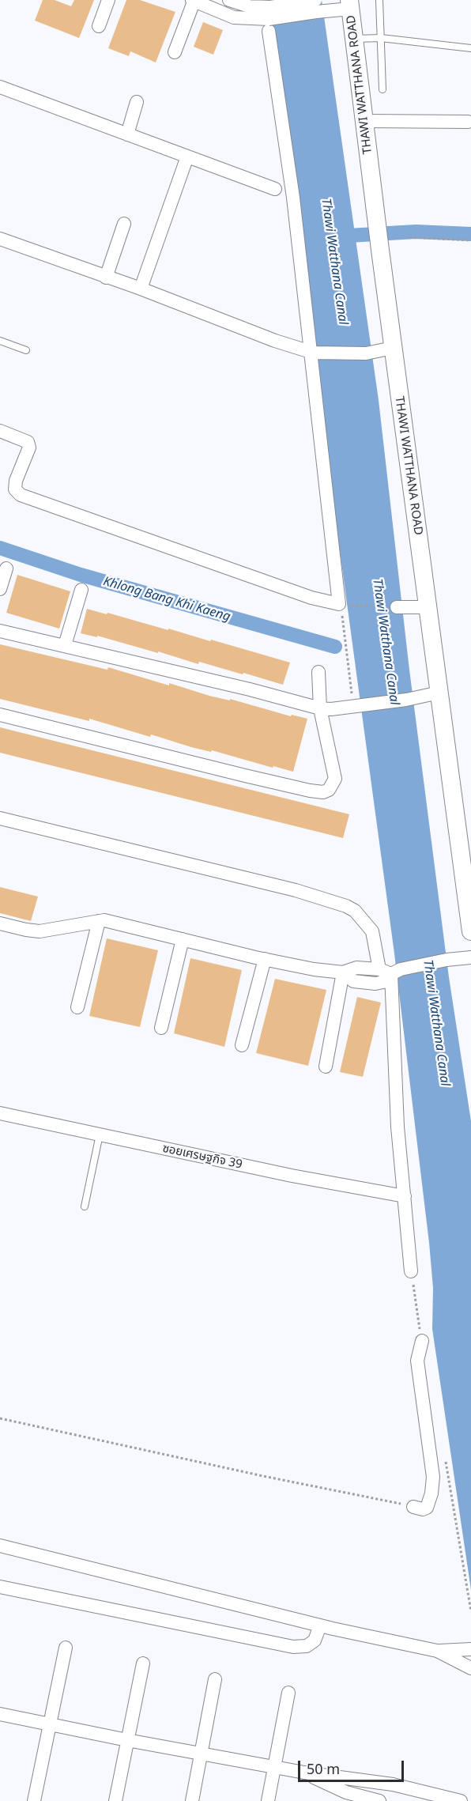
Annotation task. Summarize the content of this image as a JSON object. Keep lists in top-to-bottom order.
{
  "streets": {
    "main road": ["THAWI WATTHANA ROAD"],
    "street": ["ซอยเศรษฐกิจ 39"]
  },
  "water": ["Thawi Watthana Canal", "Khlong Bang Khi Kaeng"],
  "scale_bar": "50 m"
}
